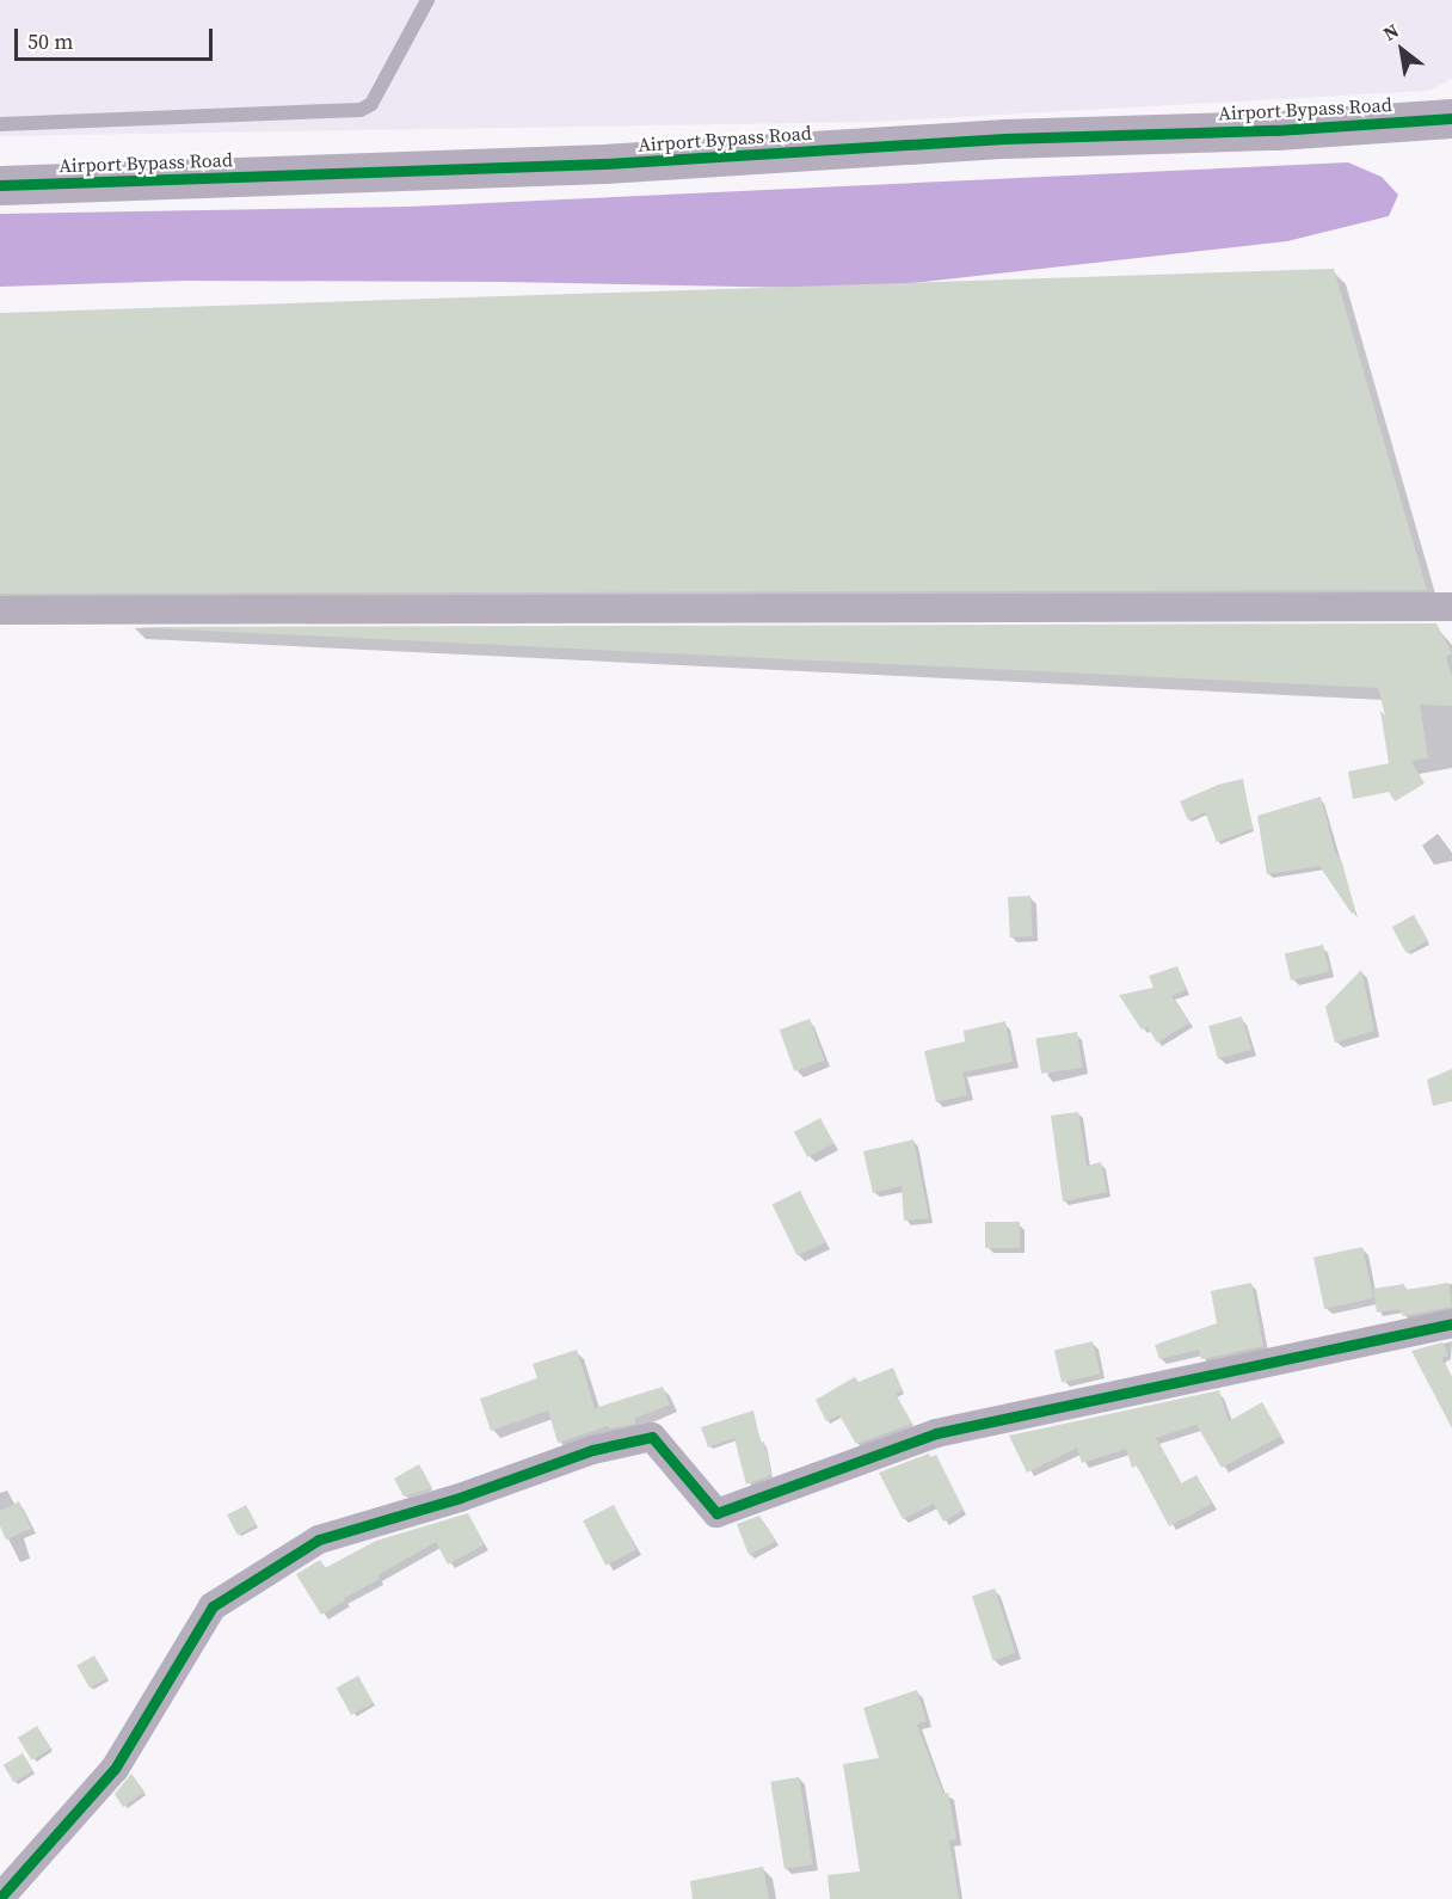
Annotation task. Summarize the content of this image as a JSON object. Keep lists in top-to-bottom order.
{
  "streets": {
    "street": ["Airport Bypass Road"]
  },
  "scale_bar": "50 m",
  "north": "top left"
}
